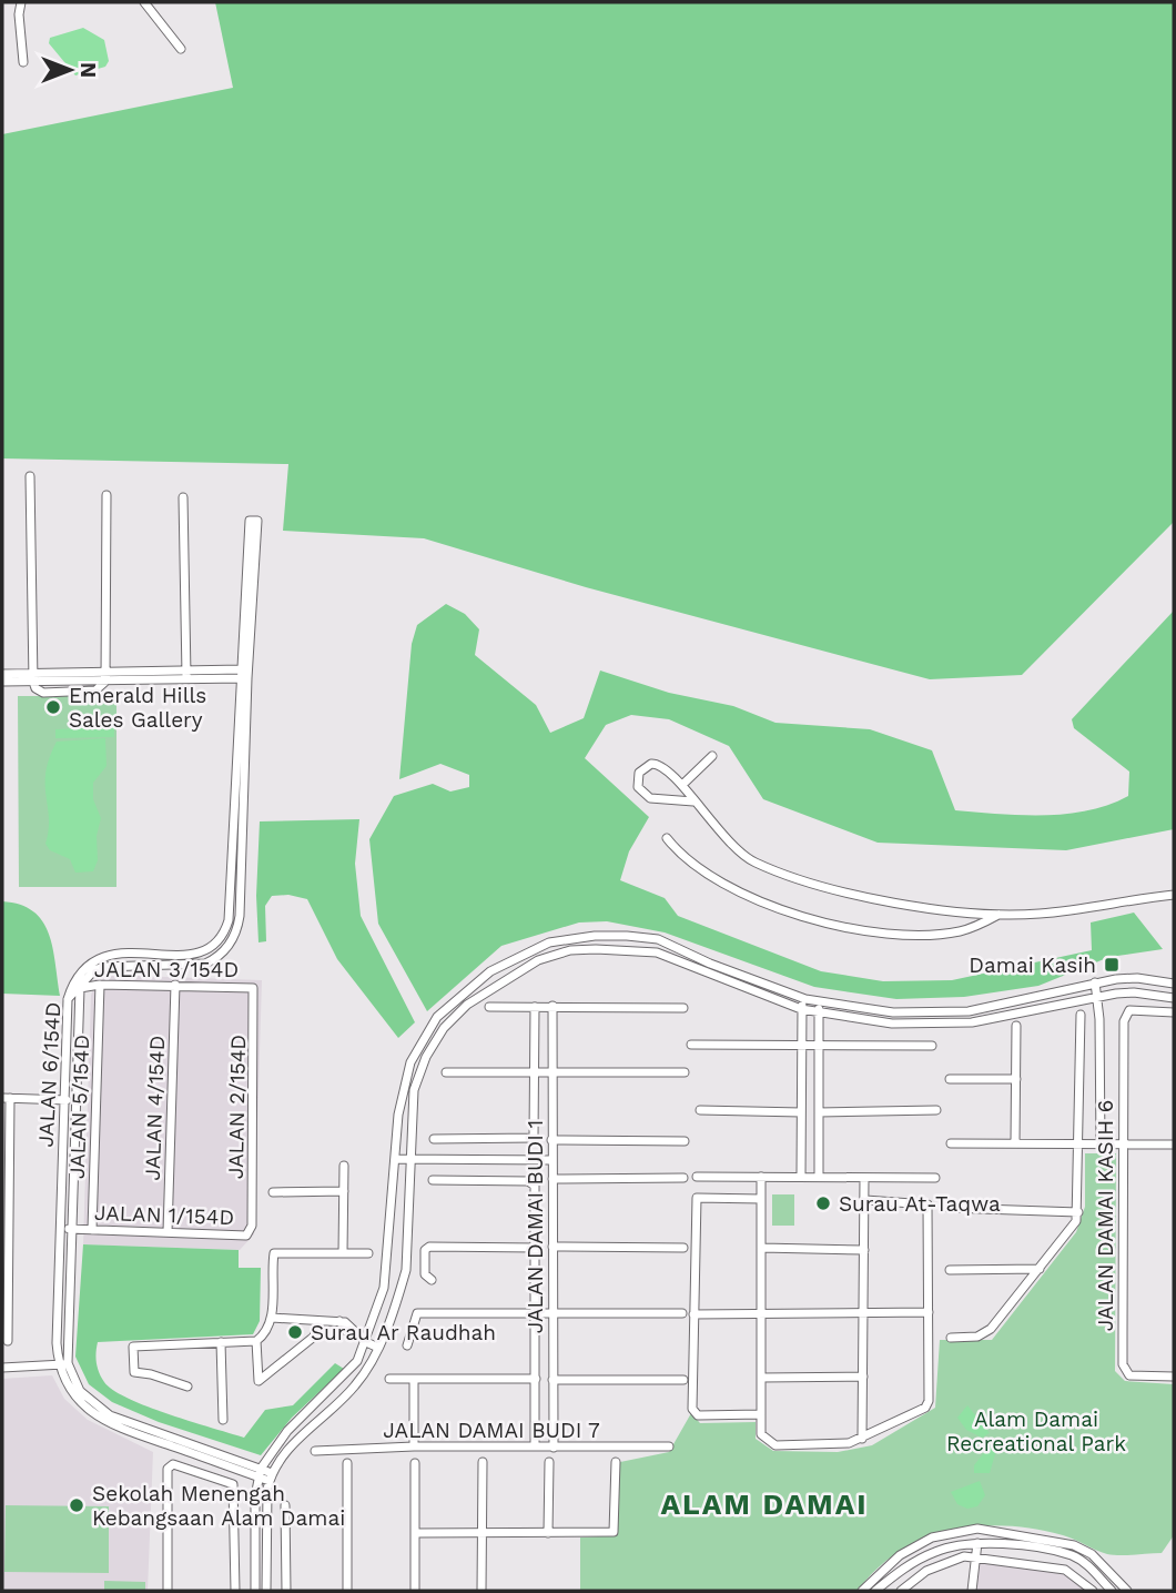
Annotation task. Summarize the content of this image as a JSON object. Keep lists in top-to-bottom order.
{
  "streets": {
    "street": [
      "JALAN 3/154D",
      "JALAN 6/154D",
      "JALAN 5/154D",
      "JALAN 2/154D",
      "JALAN 4/154D",
      "JALAN 1/154D",
      "JALAN DAMAI KASIH 6",
      "JALAN DAMAI BUDI 1",
      "JALAN DAMAI BUDI 7"
    ]
  },
  "crossings": [
    ["JALAN 3/154D", "JALAN 6/154D"],
    ["JALAN 3/154D", "JALAN 5/154D"],
    ["JALAN 3/154D", "JALAN 2/154D"],
    ["JALAN 3/154D", "JALAN 4/154D"],
    ["JALAN 6/154D", "JALAN 1/154D"],
    ["JALAN 5/154D", "JALAN 1/154D"],
    ["JALAN 2/154D", "JALAN 1/154D"],
    ["JALAN 4/154D", "JALAN 1/154D"],
    ["JALAN DAMAI BUDI 1", "JALAN DAMAI BUDI 7"]
  ],
  "districts": ["ALAM DAMAI"],
  "parks": ["Alam Damai Recreational Park"],
  "places": {
    "other": [
      "Emerald Hills Sales Gallery",
      "Surau At-Taqwa",
      "Surau Ar Raudhah",
      "Sekolah Menengah Kebangsaan Alam Damai"
    ],
    "transit": ["Damai Kasih"]
  },
  "north": "right"
}
